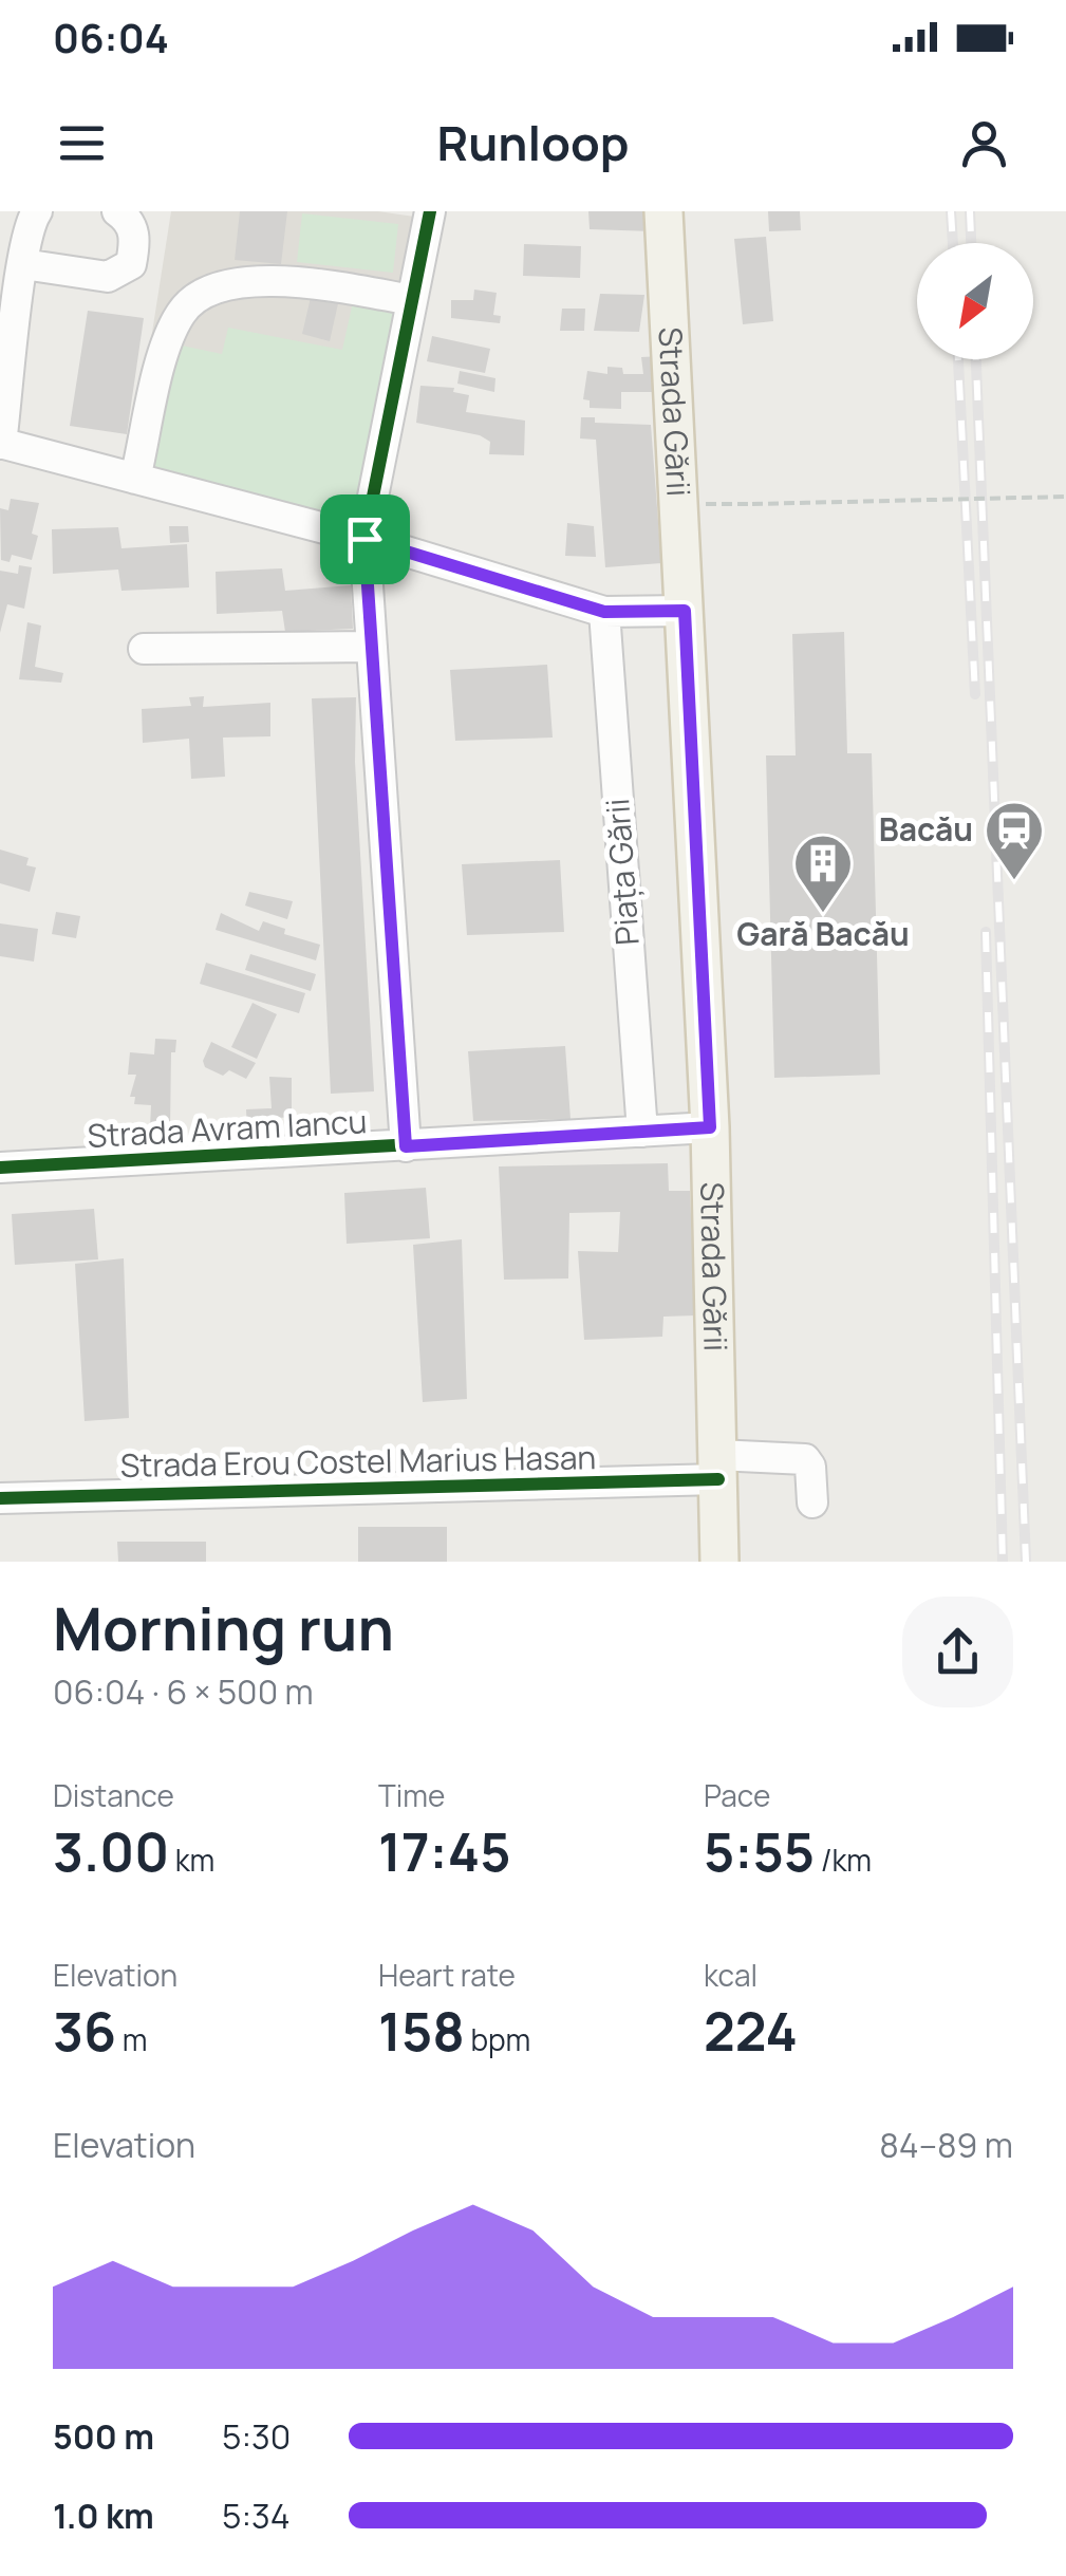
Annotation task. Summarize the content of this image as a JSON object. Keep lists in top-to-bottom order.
{
  "streets": {
    "main road": ["Strada Gării"],
    "street": ["Piața Gării", "Strada Avram Iancu", "Strada Erou Costel Marius Hasan"]
  },
  "crossings": [
    ["Strada Gării", "Strada Avram Iancu"],
    ["Strada Gării", "Strada Erou Costel Marius Hasan"],
    ["Piața Gării", "Strada Avram Iancu"]
  ],
  "places": {
    "station": ["Bacău"],
    "building": ["Gară Bacău"]
  },
  "north": "bottom left",
  "page": {
    "status": "06:04",
    "header": "Runloop",
    "heading": ["Morning run", "06:04 · 6 × 500 m"],
    "stats": [
      ["Distance", "3.00 km"],
      ["Time", "17:45"],
      ["Pace", "5:55 /km"],
      ["Elevation", "36 m"],
      ["Heart rate", "158 bpm"],
      ["kcal", "224"]
    ],
    "chart": ["Elevation", "84–89 m"],
    "list": [
      {
        "name": "500 m",
        "note": "5:30"
      },
      {
        "name": "1.0 km",
        "note": "5:34"
      }
    ]
  }
}
